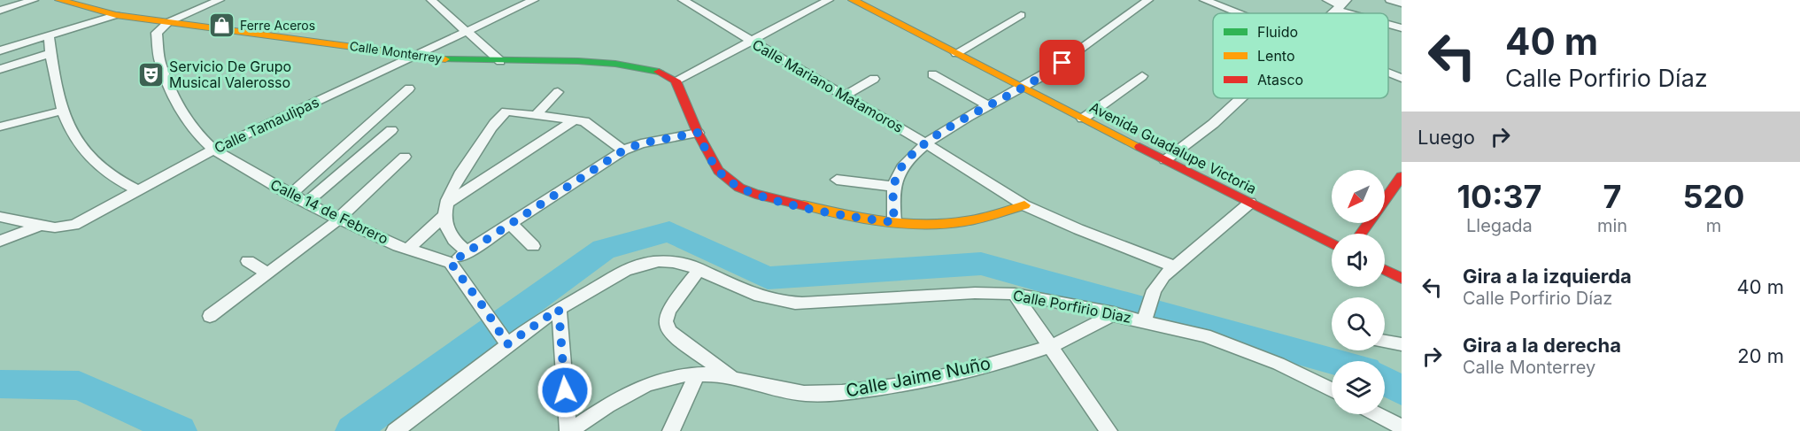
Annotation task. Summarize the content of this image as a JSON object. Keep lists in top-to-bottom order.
{
  "streets": {
    "street": [
      "Calle Monterrey",
      "Calle Mariano Matamoros",
      "Calle Tamaulipas",
      "Avenida Guadalupe Victoria",
      "Calle 14 de Febrero",
      "Calle Porfirio Diaz",
      "Calle Jaime Nuño"
    ]
  },
  "crossings": [
    ["Calle Monterrey", "Calle Tamaulipas"],
    ["Calle Monterrey", "Calle 14 de Febrero"],
    ["Calle Tamaulipas", "Calle 14 de Febrero"],
    ["Calle Porfirio Diaz", "Calle Jaime Nuño"]
  ],
  "places": {
    "shop": ["Ferre Aceros"],
    "theatre": ["Servicio De Grupo Musical Valerosso"]
  },
  "legend": ["Fluido", "Lento", "Atasco"],
  "north": "bottom left",
  "page": {
    "turn": ["40 m", "Calle Porfirio Díaz"],
    "then": "Luego",
    "eta": [
      "10:37",
      "Llegada",
      "7",
      "min",
      "520",
      "m"
    ],
    "list": [
      {
        "name": "Gira a la izquierda",
        "note": "Calle Porfirio Díaz",
        "value": "40 m"
      },
      {
        "name": "Gira a la derecha",
        "note": "Calle Monterrey",
        "value": "20 m"
      }
    ]
  }
}
